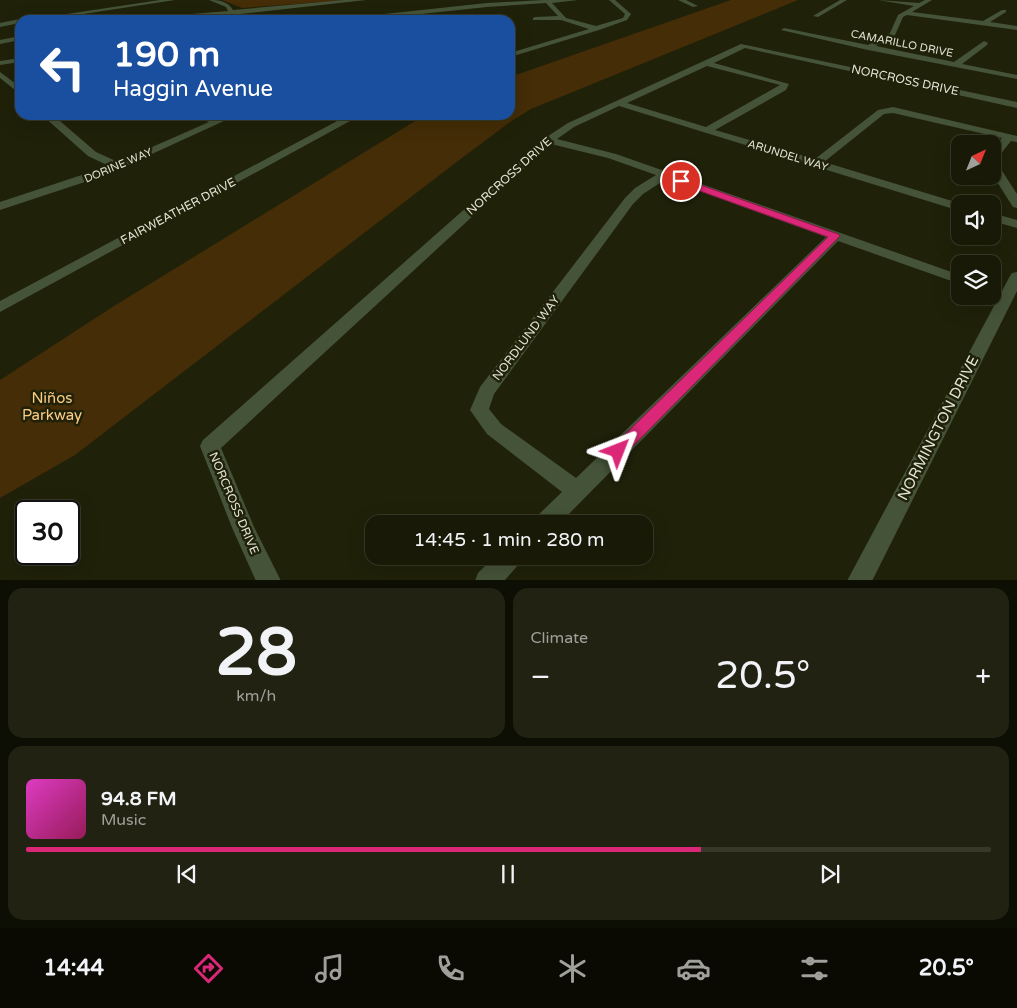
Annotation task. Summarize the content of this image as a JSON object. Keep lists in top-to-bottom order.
{
  "streets": {
    "street": [
      "CAMARILLO DRIVE",
      "NORCROSS DRIVE",
      "ARUNDEL WAY",
      "DORINE WAY",
      "FAIRWEATHER DRIVE",
      "NORDLUND WAY",
      "NORMINGTON DRIVE"
    ]
  },
  "crossings": [
    ["NORCROSS DRIVE", "ARUNDEL WAY"]
  ],
  "parks": ["Niños Parkway"],
  "north": "top right",
  "page": {
    "turn": ["190 m", "Haggin Avenue"],
    "limit": "30",
    "trip": "14:45 · 1 min · 280 m",
    "tile": [
      ["28", "km/h"],
      "Climate"
    ],
    "heat": ["−", "20.5°", "+"],
    "song": ["94.8 FM", "Music"],
    "tabs": ["14:44", "20.5°"]
  }
}
